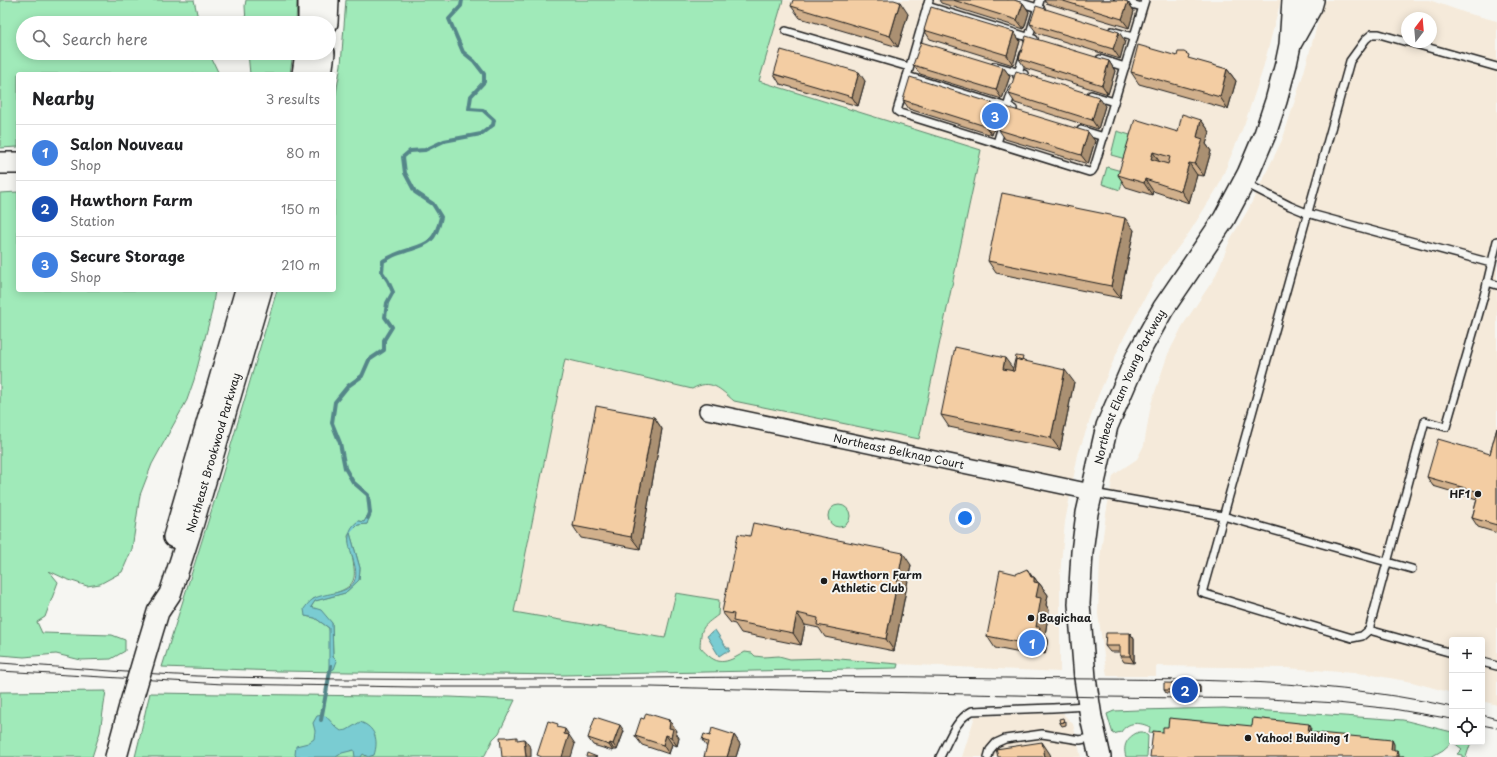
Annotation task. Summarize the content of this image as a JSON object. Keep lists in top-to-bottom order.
{
  "streets": {
    "main road": ["Northeast Elam Young Parkway", "Northeast Brookwood Parkway"],
    "street": ["Northeast Belknap Court"]
  },
  "crossings": [
    ["Northeast Elam Young Parkway", "Northeast Belknap Court"]
  ],
  "places": [
    "HF1",
    "Hawthorn Farm Athletic Club",
    "Bagichaa",
    "Yahoo! Building 1"
  ],
  "north": "top",
  "page": {
    "search": "Search here",
    "heading": ["Nearby", "3 results"],
    "pins": ["3", "1", "2"],
    "list": [
      {
        "mark": "1",
        "name": "Salon Nouveau",
        "note": "Shop",
        "value": "80 m"
      },
      {
        "mark": "2",
        "name": "Hawthorn Farm",
        "note": "Station",
        "value": "150 m"
      },
      {
        "mark": "3",
        "name": "Secure Storage",
        "note": "Shop",
        "value": "210 m"
      }
    ],
    "map_buttons": ["+", "−"]
  }
}
